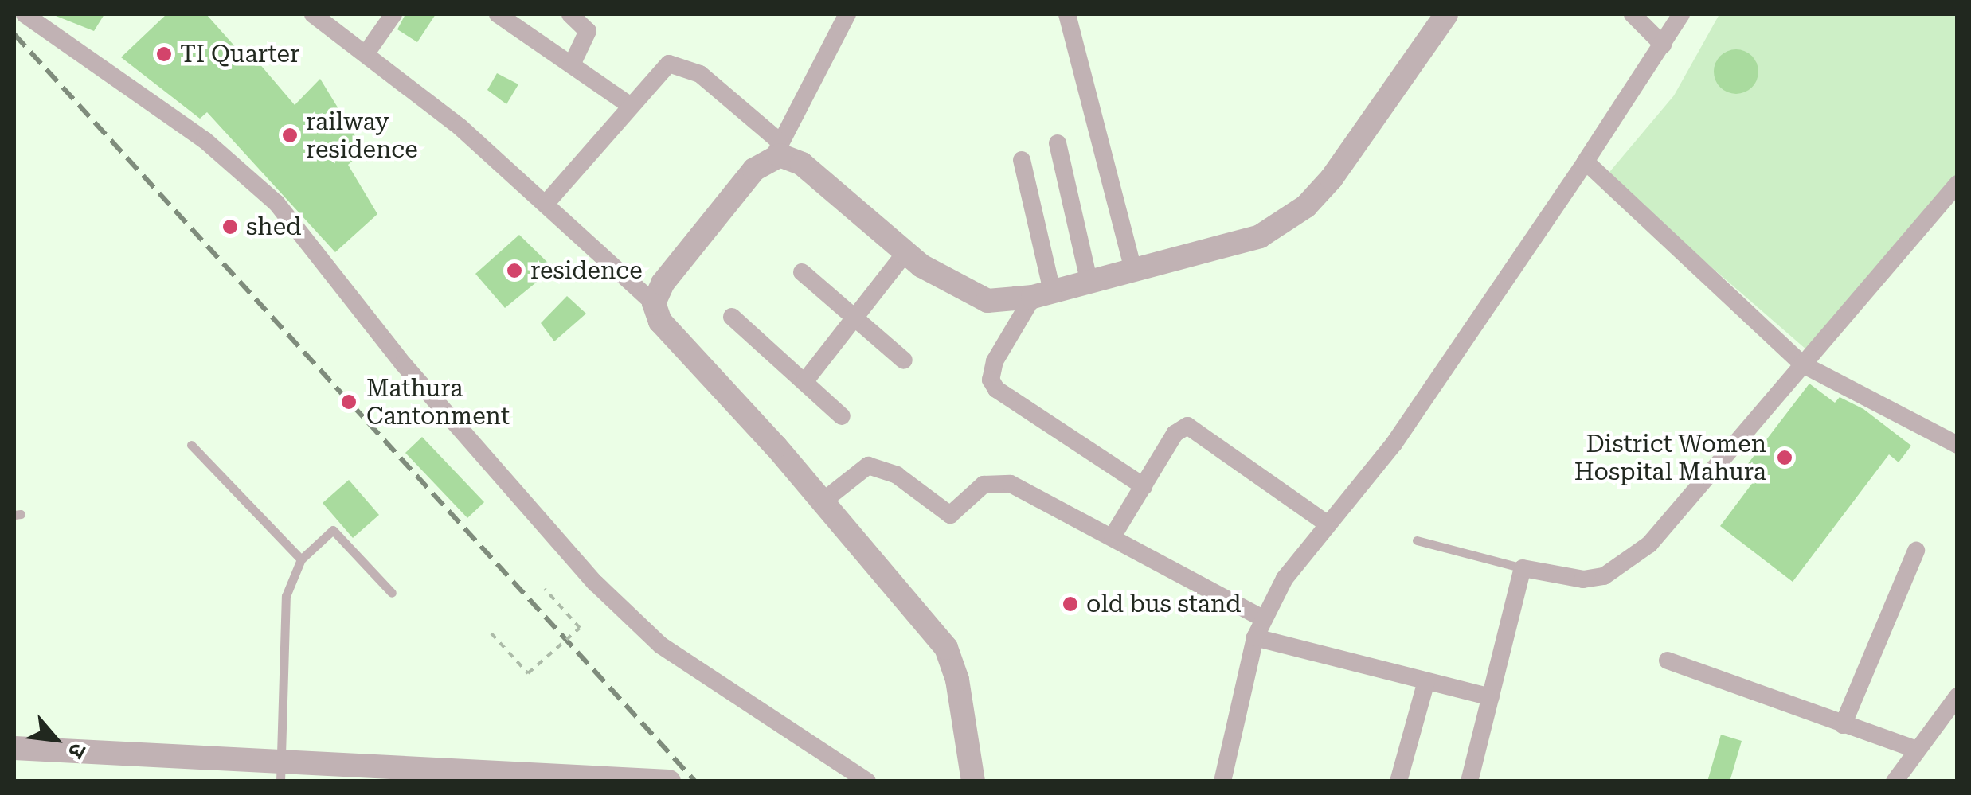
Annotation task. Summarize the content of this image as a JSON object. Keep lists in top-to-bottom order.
{
  "places": [
    "TI Quarter",
    "railway residence",
    "shed",
    "residence",
    "Mathura Cantonment",
    "District Women Hospital Mahura",
    "old bus stand"
  ],
  "north": "bottom right"
}
